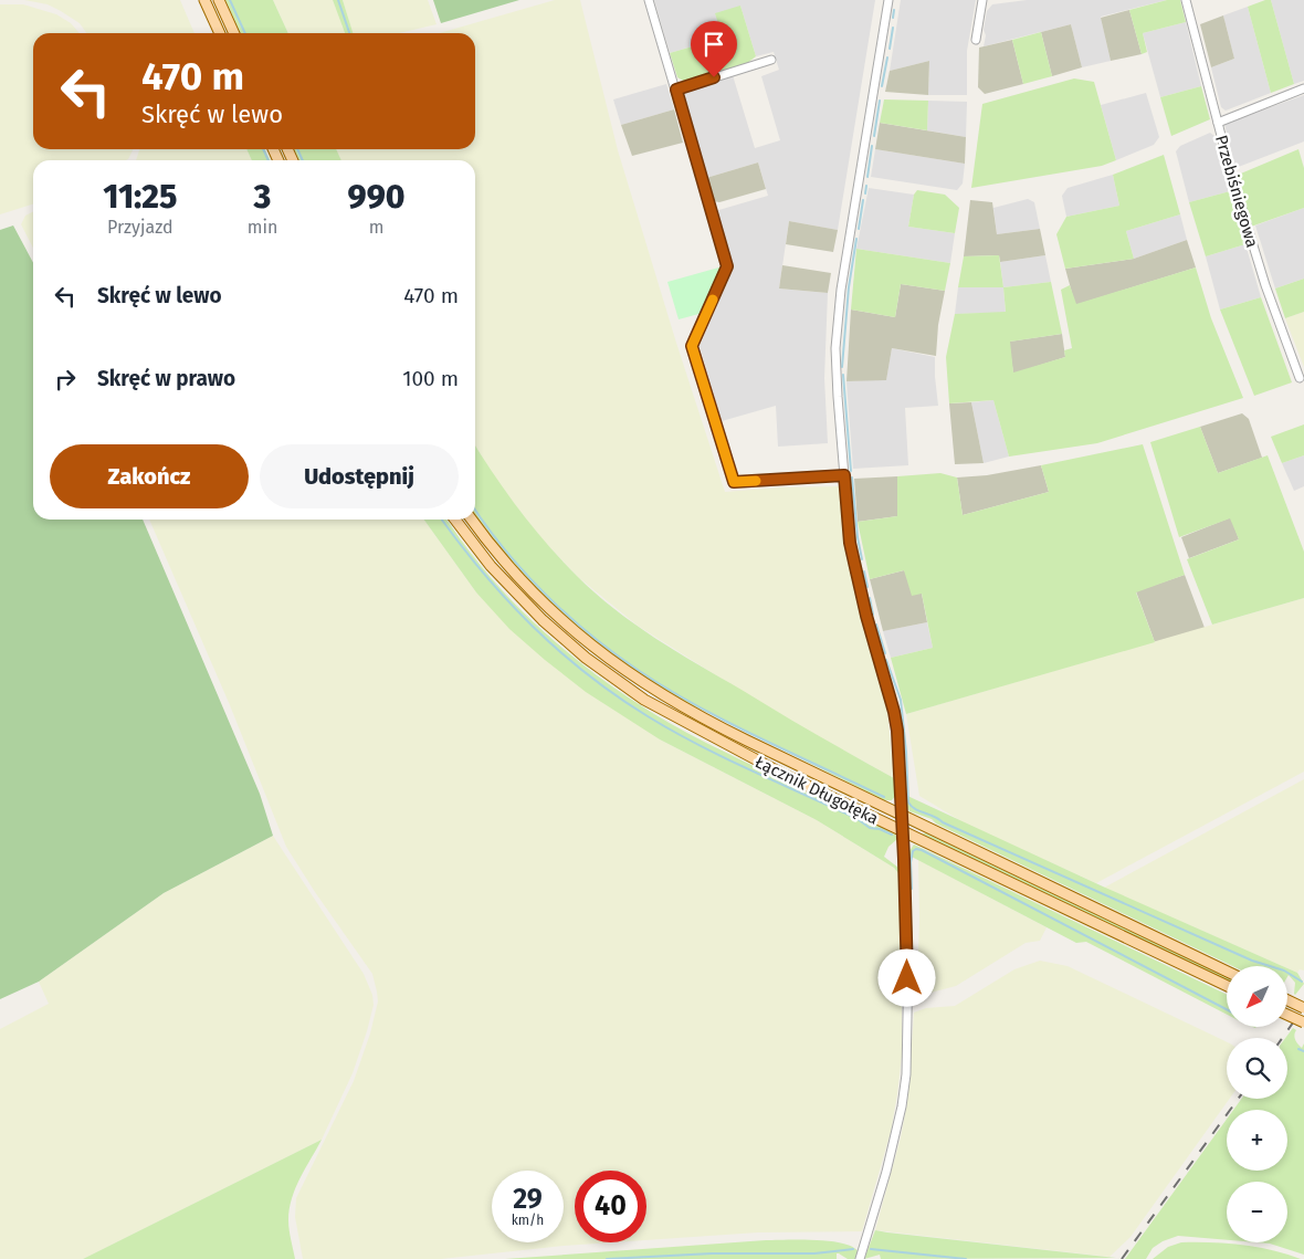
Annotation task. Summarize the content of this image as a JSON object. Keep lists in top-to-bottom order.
{
  "streets": {
    "main road": ["Łącznik Długołęka"],
    "street": ["Przebiśniegowa"]
  },
  "north": "bottom left",
  "page": {
    "turn": ["470 m", "Skręć w lewo"],
    "eta": [
      "11:25",
      "Przyjazd",
      "3",
      "min",
      "990",
      "m"
    ],
    "list": [
      {
        "name": "Skręć w lewo",
        "value": "470 m"
      },
      {
        "name": "Skręć w prawo",
        "value": "100 m"
      }
    ],
    "buttons": ["Zakończ", "Udostępnij"],
    "map_buttons": ["+", "−"],
    "speed": "29 km/h",
    "limit": "40"
  }
}
